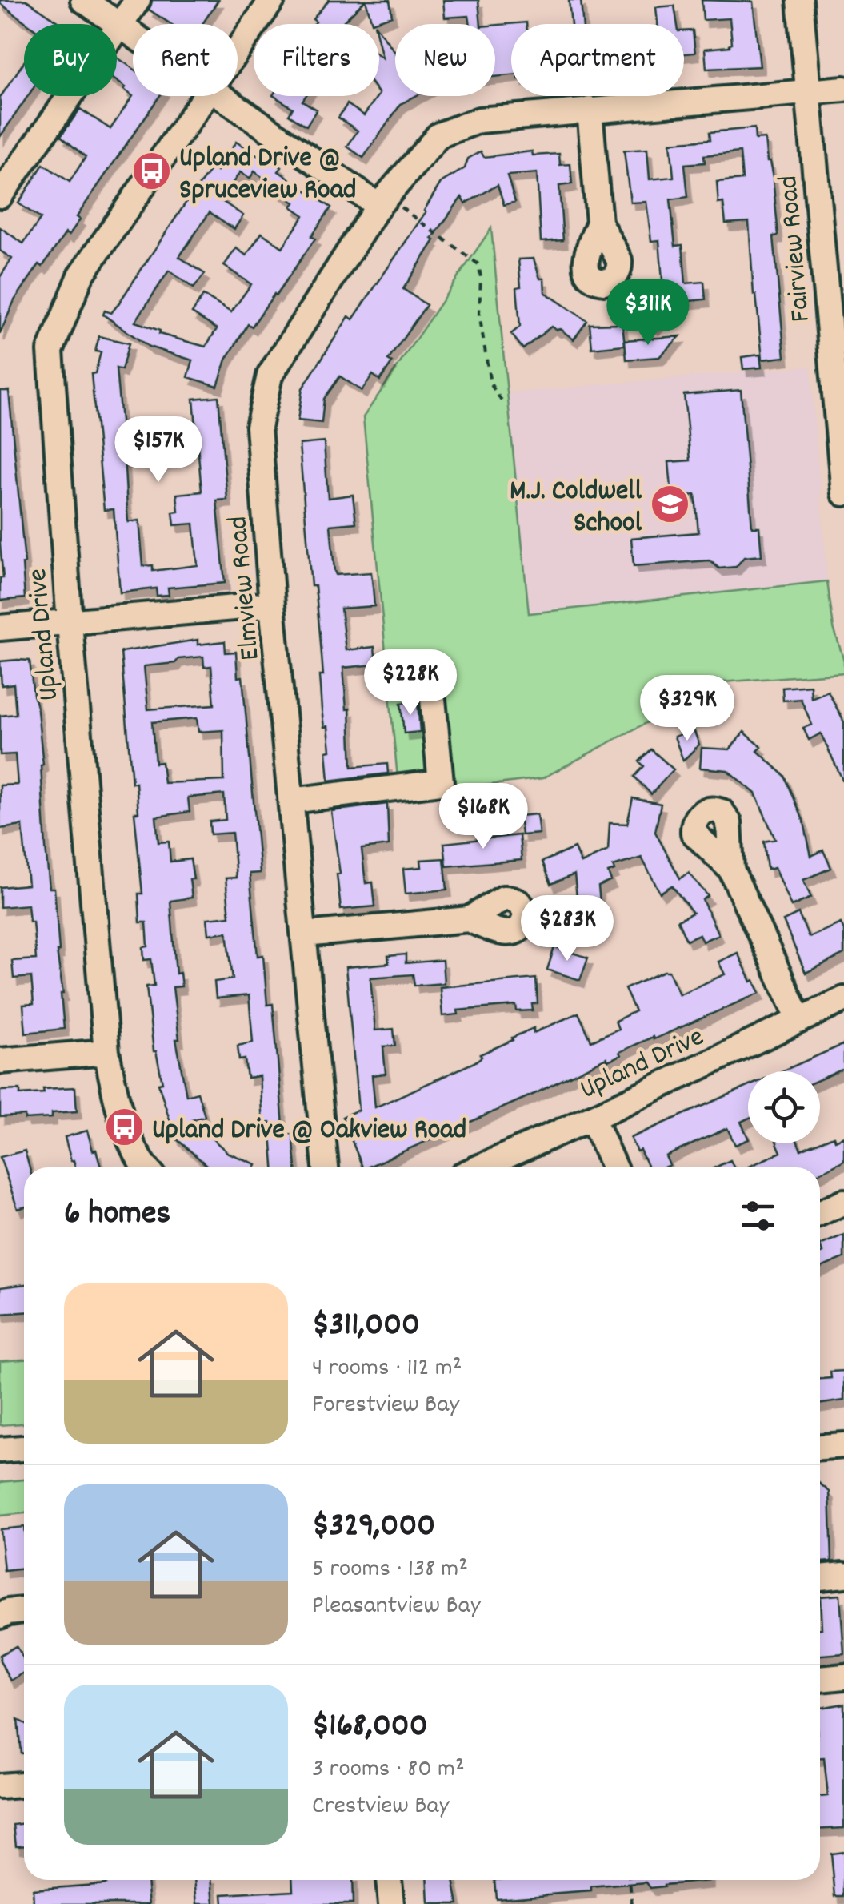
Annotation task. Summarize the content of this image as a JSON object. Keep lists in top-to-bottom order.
{
  "streets": {
    "street": ["Fairview Road", "Elmview Road", "Upland Drive"]
  },
  "crossings": [
    ["Fairview Road", "Elmview Road"]
  ],
  "places": {
    "bus stop": ["Upland Drive @ Spruceview Road", "Upland Drive @ Oakview Road"],
    "school or university": ["M.J. Coldwell School"]
  },
  "page": {
    "chip": [
      "Buy",
      "Rent",
      "Filters",
      "New",
      "Apartment"
    ],
    "price": [
      "$311K",
      "$157K",
      "$228K",
      "$329K",
      "$168K",
      "$283K"
    ],
    "heading": "6 homes",
    "list": [
      {
        "name": "$311,000",
        "note": "4 rooms · 112 m² · Forestview Bay"
      },
      {
        "name": "$329,000",
        "note": "5 rooms · 138 m² · Pleasantview Bay"
      },
      {
        "name": "$168,000",
        "note": "3 rooms · 80 m² · Crestview Bay"
      }
    ]
  }
}
